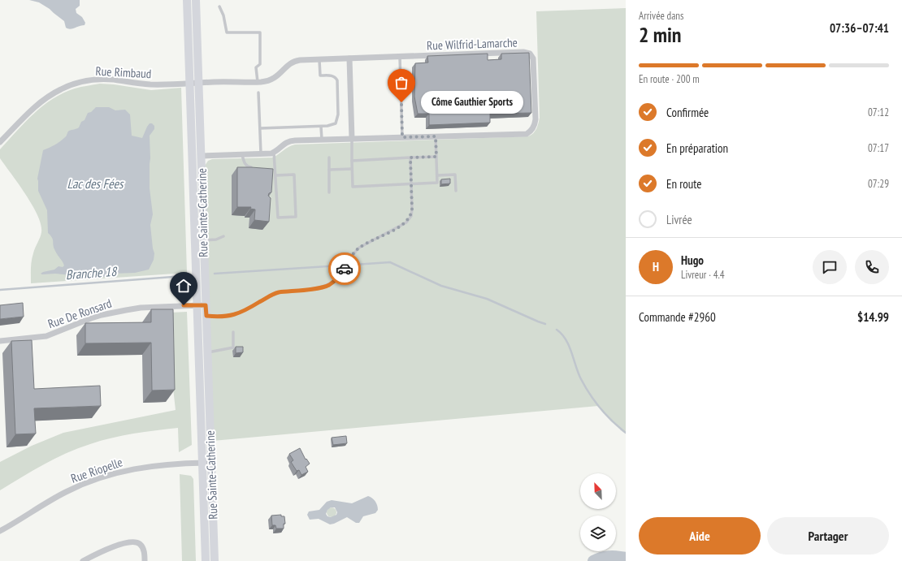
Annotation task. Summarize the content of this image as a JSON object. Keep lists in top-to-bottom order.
{
  "streets": {
    "street": [
      "Rue Wilfrid-Lamarche",
      "Rue Rimbaud",
      "Rue Sainte-Catherine",
      "Rue De Ronsard",
      "Rue Riopelle"
    ]
  },
  "crossings": [
    ["Rue Wilfrid-Lamarche", "Rue Rimbaud"],
    ["Rue Wilfrid-Lamarche", "Rue Sainte-Catherine"],
    ["Rue Rimbaud", "Rue Sainte-Catherine"],
    ["Rue Sainte-Catherine", "Rue De Ronsard"],
    ["Rue Sainte-Catherine", "Rue Riopelle"]
  ],
  "water": ["Lac des Fées", "Branche 18"],
  "places": ["Côme Gauthier Sports"],
  "north": "top left",
  "page": {
    "heading": ["2 min", "Arrivée dans", "07:36–07:41"],
    "panel": [
      "Hugo",
      "Livreur · 4.4",
      "Commande #2960",
      "$14.99"
    ],
    "bar": "En route · 200 m",
    "bubble": "Côme Gauthier Sports",
    "list": [
      ["Confirmée", "07:12"],
      ["En préparation", "07:17"],
      ["En route", "07:29"],
      "Livrée"
    ],
    "round": "H",
    "buttons": ["Aide", "Partager"]
  }
}
